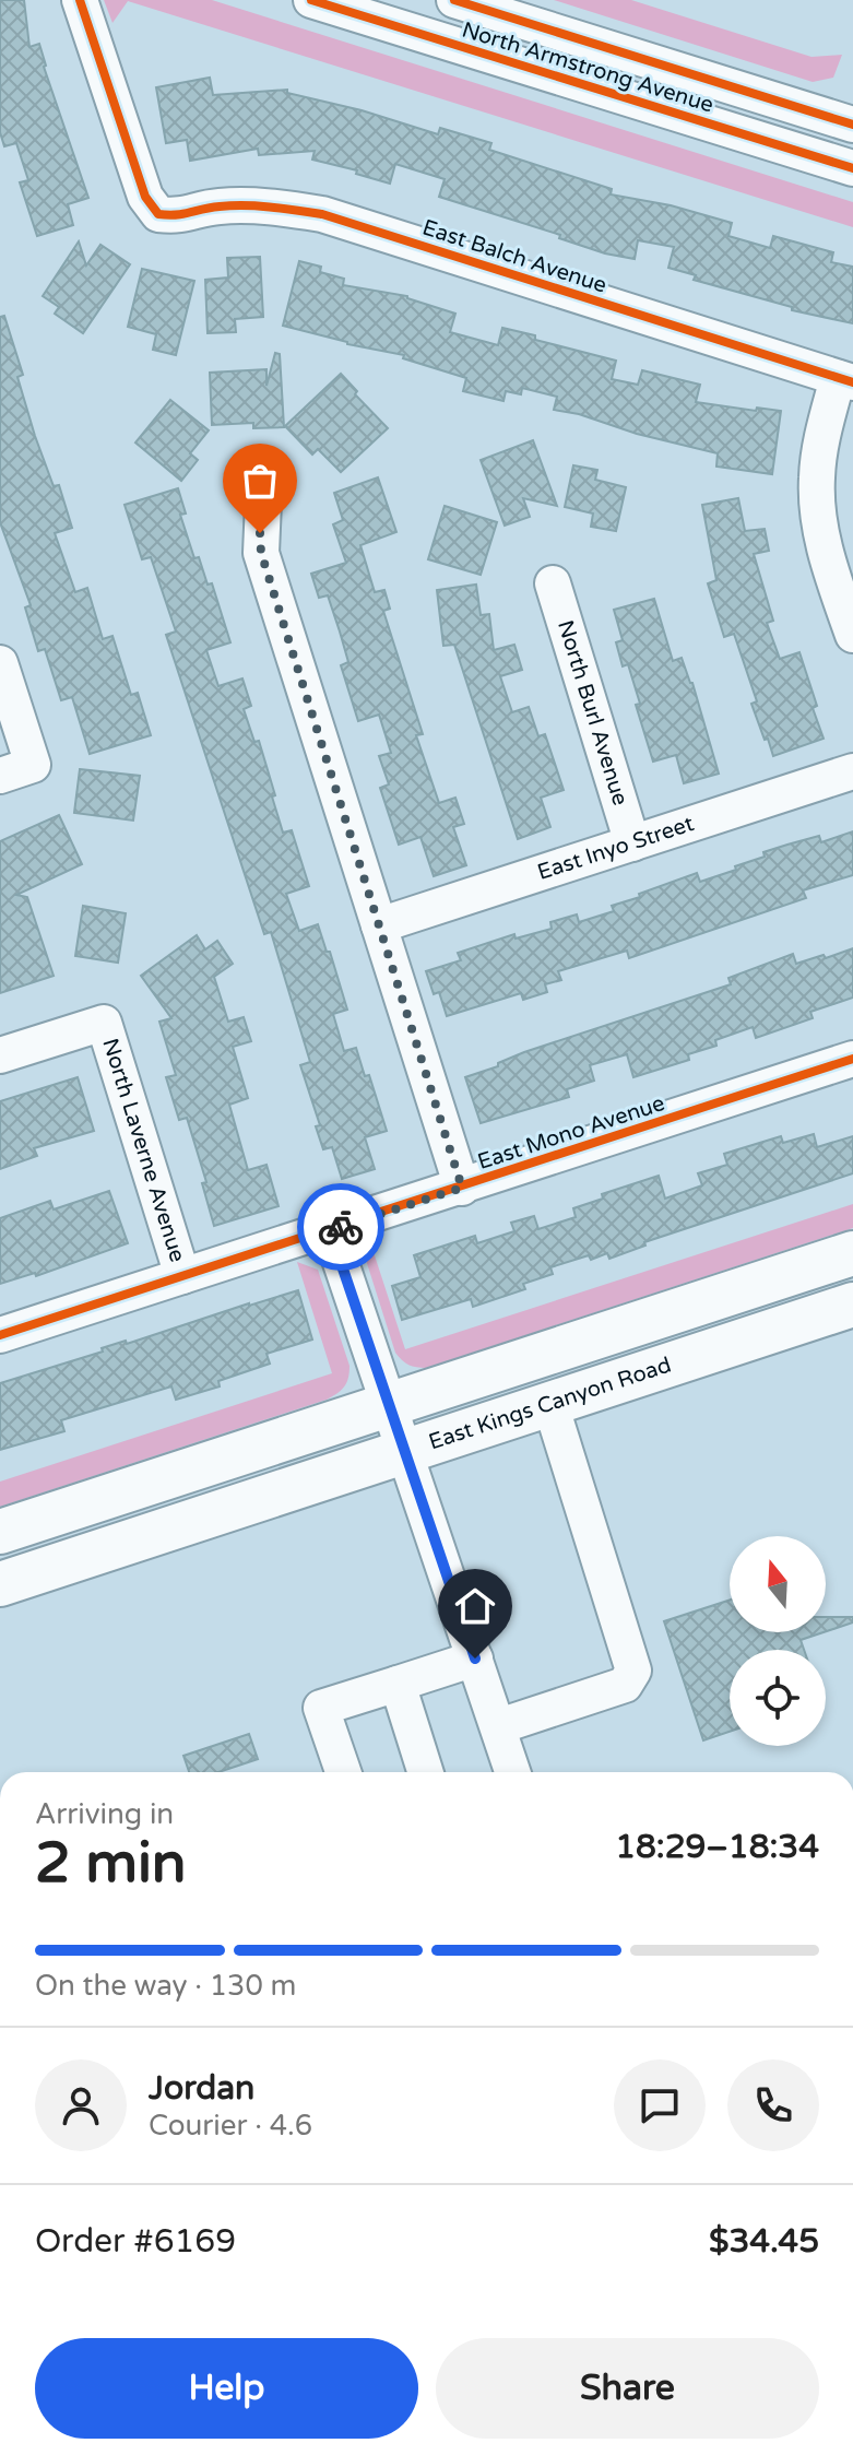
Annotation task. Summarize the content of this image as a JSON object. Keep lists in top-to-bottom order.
{
  "streets": {
    "main road": ["East Kings Canyon Road"],
    "street": [
      "North Armstrong Avenue",
      "East Balch Avenue",
      "North Burl Avenue",
      "East Inyo Street",
      "East Mono Avenue",
      "North Laverne Avenue"
    ]
  },
  "crossings": [
    ["North Burl Avenue", "East Inyo Street"],
    ["East Mono Avenue", "North Laverne Avenue"]
  ],
  "north": "top",
  "page": {
    "heading": ["2 min", "Arriving in", "18:29–18:34"],
    "panel": [
      "Jordan",
      "Courier · 4.6",
      "Order #6169",
      "$34.45"
    ],
    "bar": "On the way · 130 m",
    "buttons": ["Help", "Share"]
  }
}
